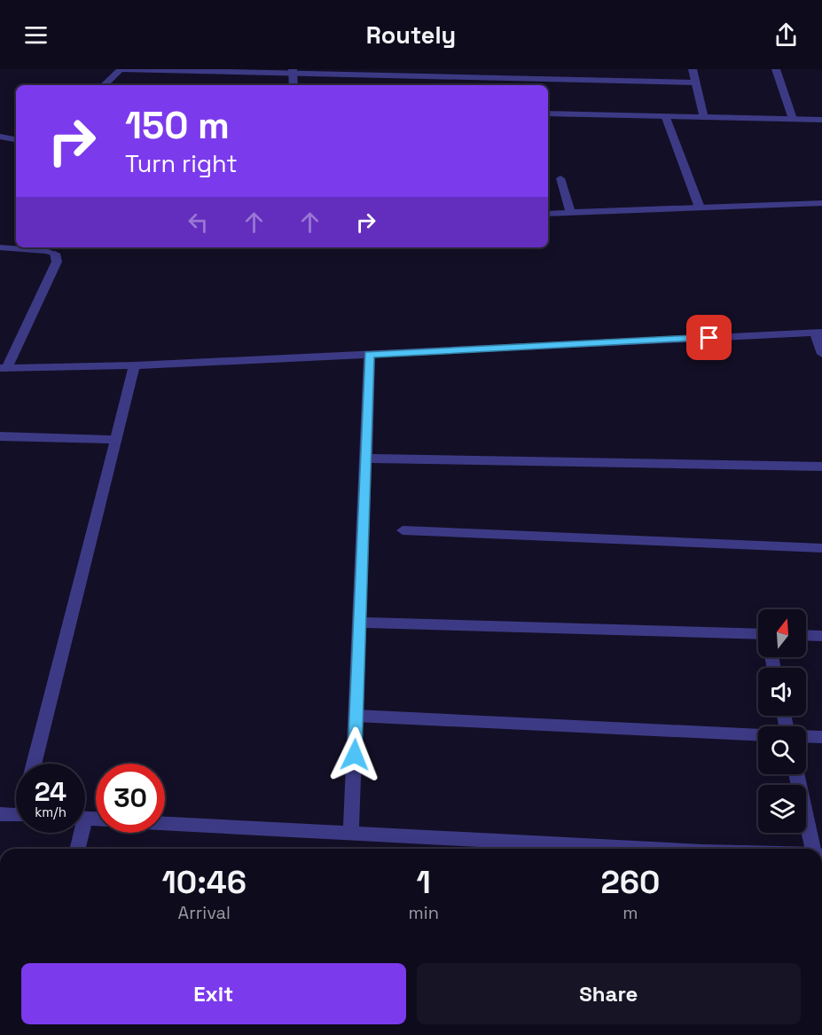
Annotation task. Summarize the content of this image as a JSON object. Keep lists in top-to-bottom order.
{
  "north": "top",
  "page": {
    "header": "Routely",
    "turn": ["150 m", "Turn right"],
    "speed": "24 km/h",
    "limit": "30",
    "eta": [
      "10:46",
      "Arrival",
      "1",
      "min",
      "260",
      "m"
    ],
    "buttons": ["Exit", "Share"]
  }
}
